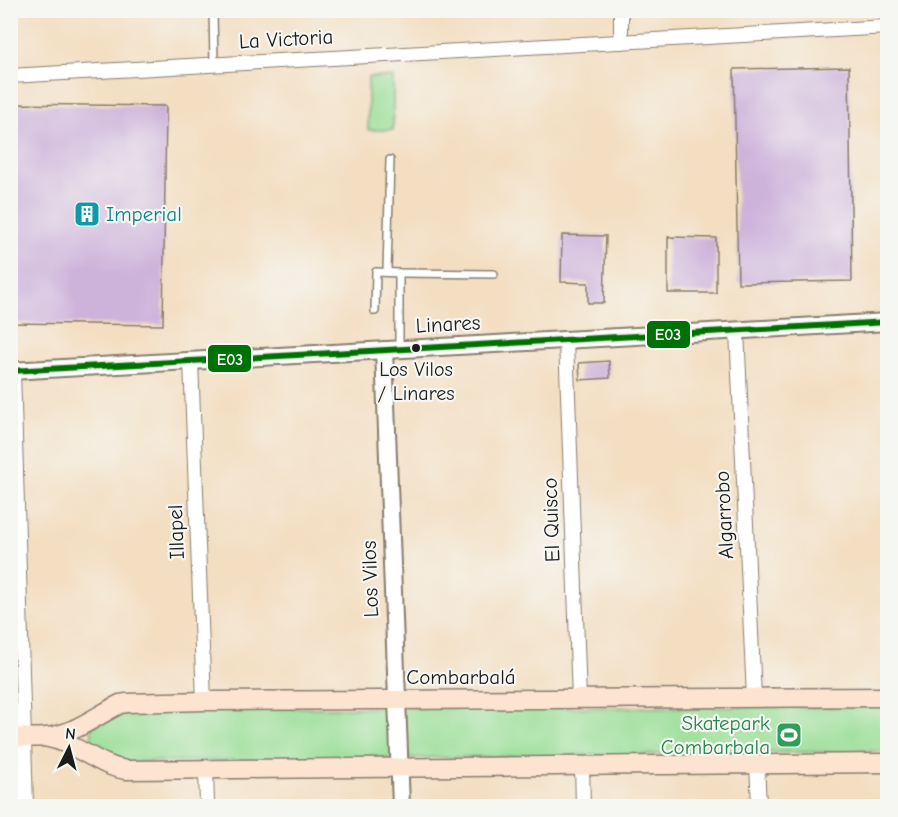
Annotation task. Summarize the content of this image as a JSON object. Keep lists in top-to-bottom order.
{
  "streets": {
    "main road": ["Combarbalá"],
    "street": [
      "La Victoria",
      "Linares",
      "Algarrobo",
      "El Quisco",
      "Illapel",
      "Los Vilos"
    ]
  },
  "crossings": [
    ["Linares", "Algarrobo"],
    ["Linares", "El Quisco"],
    ["Linares", "Illapel"],
    ["Linares", "Los Vilos"],
    ["Algarrobo", "Combarbalá"],
    ["El Quisco", "Combarbalá"],
    ["Illapel", "Combarbalá"],
    ["Los Vilos", "Combarbalá"]
  ],
  "places": {
    "building": ["Imperial"],
    "other": ["Los Vilos / Linares"],
    "sports": ["Skatepark Combarbala"]
  },
  "lines": ["transit line E03"],
  "north": "top"
}
